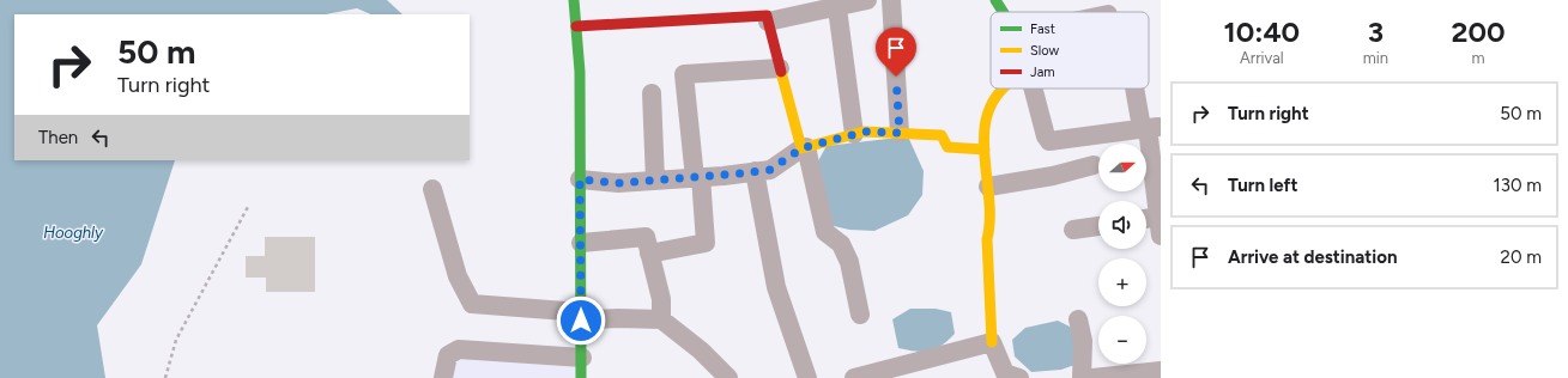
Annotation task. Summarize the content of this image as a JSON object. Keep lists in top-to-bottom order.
{
  "water": ["Hooghly"],
  "legend": ["Fast", "Slow", "Jam"],
  "north": "right",
  "page": {
    "eta": [
      "10:40",
      "Arrival",
      "3",
      "min",
      "200",
      "m"
    ],
    "turn": ["50 m", "Turn right"],
    "list": [
      {
        "name": "Turn right",
        "value": "50 m"
      },
      {
        "name": "Turn left",
        "value": "130 m"
      },
      {
        "name": "Arrive at destination",
        "value": "20 m"
      }
    ],
    "then": "Then",
    "map_buttons": ["+", "−"]
  }
}
